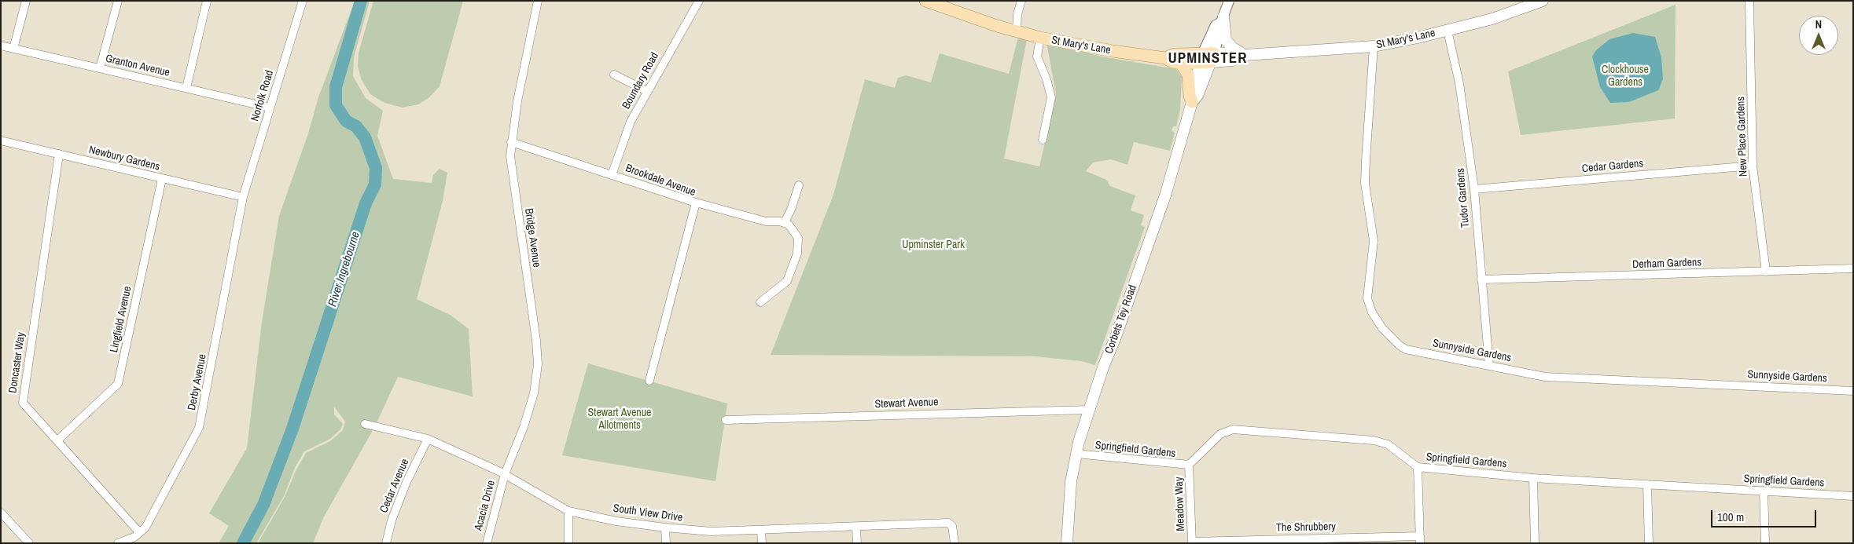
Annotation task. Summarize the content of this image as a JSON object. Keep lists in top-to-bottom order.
{
  "streets": {
    "main road": ["St Mary's Lane", "Corbets Tey Road"],
    "street": [
      "Granton Avenue",
      "Boundary Road",
      "Norfolk Road",
      "New Place Gardens",
      "Newbury Gardens",
      "Cedar Gardens",
      "Brookdale Avenue",
      "Tudor Gardens",
      "Bridge Avenue",
      "Derham Gardens",
      "Lingfield Avenue",
      "Sunnyside Gardens",
      "Doncaster Way",
      "Derby Avenue",
      "Stewart Avenue",
      "Springfield Gardens",
      "Cedar Avenue",
      "Meadow Way",
      "Acacia Drive",
      "South View Drive",
      "The Shrubbery"
    ]
  },
  "crossings": [
    ["St Mary's Lane", "Tudor Gardens"],
    ["St Mary's Lane", "Corbets Tey Road"],
    ["St Mary's Lane", "Sunnyside Gardens"],
    ["Granton Avenue", "Norfolk Road"],
    ["Boundary Road", "Brookdale Avenue"],
    ["Norfolk Road", "Newbury Gardens"],
    ["Norfolk Road", "Derby Avenue"],
    ["New Place Gardens", "Cedar Gardens"],
    ["New Place Gardens", "Derham Gardens"],
    ["Newbury Gardens", "Lingfield Avenue"],
    ["Newbury Gardens", "Doncaster Way"],
    ["Newbury Gardens", "Derby Avenue"],
    ["Cedar Gardens", "Tudor Gardens"],
    ["Brookdale Avenue", "Bridge Avenue"],
    ["Tudor Gardens", "Derham Gardens"],
    ["Tudor Gardens", "Sunnyside Gardens"],
    ["Bridge Avenue", "Acacia Drive"],
    ["Bridge Avenue", "South View Drive"],
    ["Lingfield Avenue", "Doncaster Way"],
    ["Corbets Tey Road", "Stewart Avenue"],
    ["Corbets Tey Road", "Springfield Gardens"],
    ["Doncaster Way", "Derby Avenue"],
    ["Springfield Gardens", "Meadow Way"],
    ["Cedar Avenue", "South View Drive"],
    ["Meadow Way", "The Shrubbery"],
    ["Acacia Drive", "South View Drive"]
  ],
  "districts": ["UPMINSTER"],
  "water": ["River Ingrebourne"],
  "parks": ["Clockhouse Gardens", "Upminster Park", "Stewart Avenue Allotments"],
  "scale_bar": "100 m",
  "north": "top"
}
